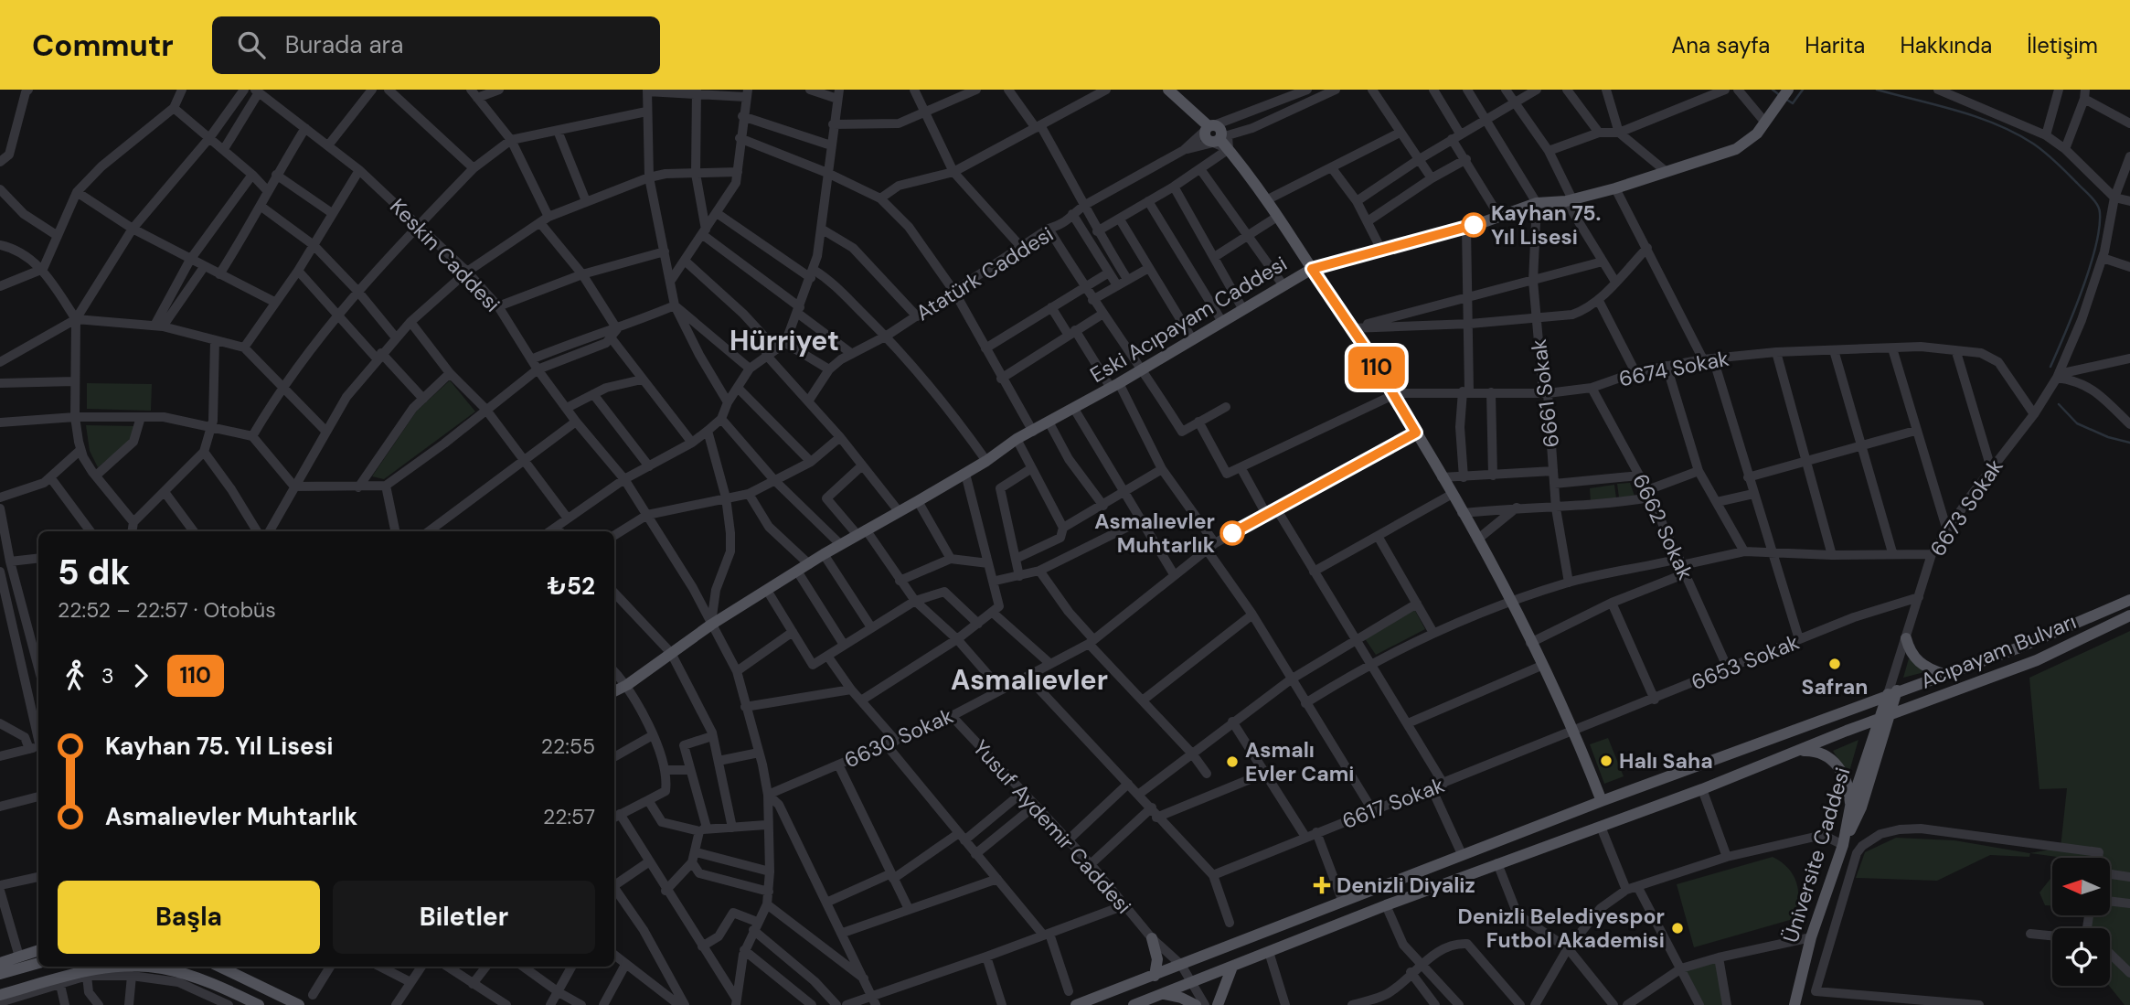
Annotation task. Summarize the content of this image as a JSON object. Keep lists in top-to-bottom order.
{
  "streets": {
    "main road": ["Eski Acıpayam Caddesi", "Acıpayam Bulvarı", "Üniversite Caddesi"],
    "street": [
      "Keskin Caddesi",
      "Atatürk Caddesi",
      "6674 Sokak",
      "6661 Sokak",
      "6673 Sokak",
      "6662 Sokak",
      "6653 Sokak",
      "6630 Sokak",
      "6617 Sokak",
      "Yusuf Aydemir Caddesi"
    ]
  },
  "crossings": [
    ["Keskin Caddesi", "Eski Acıpayam Caddesi"],
    ["Keskin Caddesi", "6630 Sokak"],
    ["Eski Acıpayam Caddesi", "6661 Sokak"],
    ["6674 Sokak", "6661 Sokak"],
    ["6674 Sokak", "6673 Sokak"],
    ["6674 Sokak", "6662 Sokak"],
    ["6673 Sokak", "Acıpayam Bulvarı"],
    ["6673 Sokak", "6653 Sokak"],
    ["6662 Sokak", "6653 Sokak"],
    ["Acıpayam Bulvarı", "Yusuf Aydemir Caddesi"],
    ["Acıpayam Bulvarı", "Üniversite Caddesi"],
    ["6653 Sokak", "6617 Sokak"],
    ["6630 Sokak", "Yusuf Aydemir Caddesi"]
  ],
  "districts": ["Hürriyet", "Asmalıevler"],
  "places": {
    "other": [
      "Kayhan 75. Yıl Lisesi",
      "Asmalıevler Muhtarlık",
      "Safran",
      "Halı Saha",
      "Asmalı Evler Cami",
      "Denizli Belediyespor Futbol Akademisi"
    ],
    "health": ["Denizli Diyaliz"]
  },
  "lines": ["bus line 110"],
  "north": "left",
  "page": {
    "header": "Commutr",
    "search": "Burada ara",
    "nav": [
      "Ana sayfa",
      "Harita",
      "Hakkında",
      "İletişim"
    ],
    "on_map": "110",
    "heading": ["5 dk", "22:52 – 22:57 · Otobüs", "₺52"],
    "legs": ["3", "110"],
    "list": [
      {
        "name": "Kayhan 75. Yıl Lisesi",
        "value": "22:55"
      },
      {
        "name": "Asmalıevler Muhtarlık",
        "value": "22:57"
      }
    ],
    "buttons": ["Başla", "Biletler"]
  }
}
